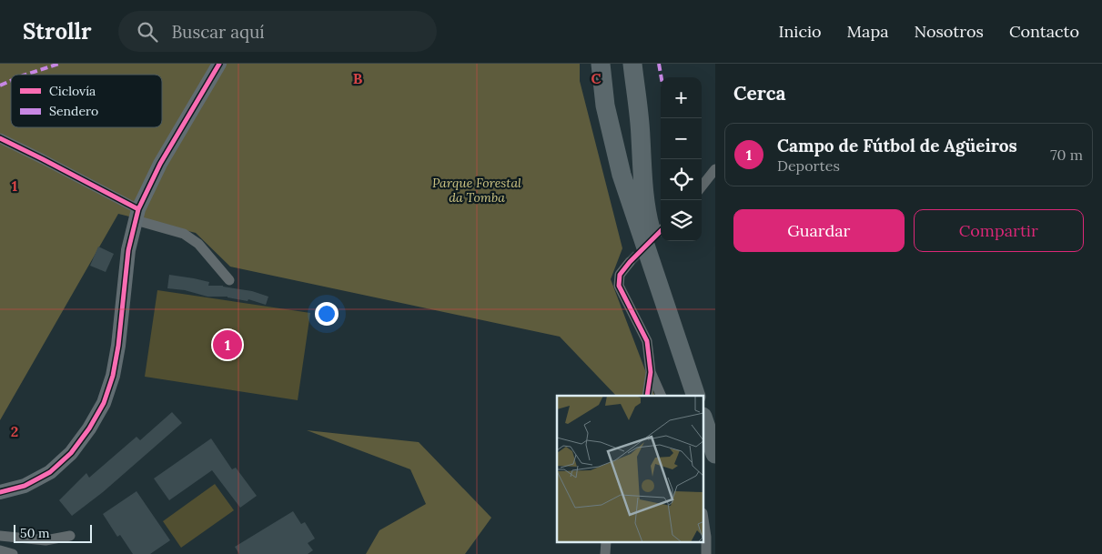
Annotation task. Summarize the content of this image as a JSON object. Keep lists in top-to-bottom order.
{
  "parks": ["Parque Forestal da Tomba"],
  "legend": ["Ciclovía", "Sendero"],
  "scale_bar": "50 m",
  "page": {
    "header": "Strollr",
    "search": "Buscar aquí",
    "nav": [
      "Inicio",
      "Mapa",
      "Nosotros",
      "Contacto"
    ],
    "heading": "Cerca",
    "map_buttons": ["+", "−"],
    "list": [
      {
        "mark": "1",
        "name": "Campo de Fútbol de Agüeiros",
        "note": "Deportes",
        "value": "70 m"
      }
    ],
    "buttons": ["Guardar", "Compartir"],
    "pins": "1",
    "scale": "50 m"
  },
  "grid": {
    "columns": ["B", "C"],
    "rows": ["1", "2"]
  }
}
